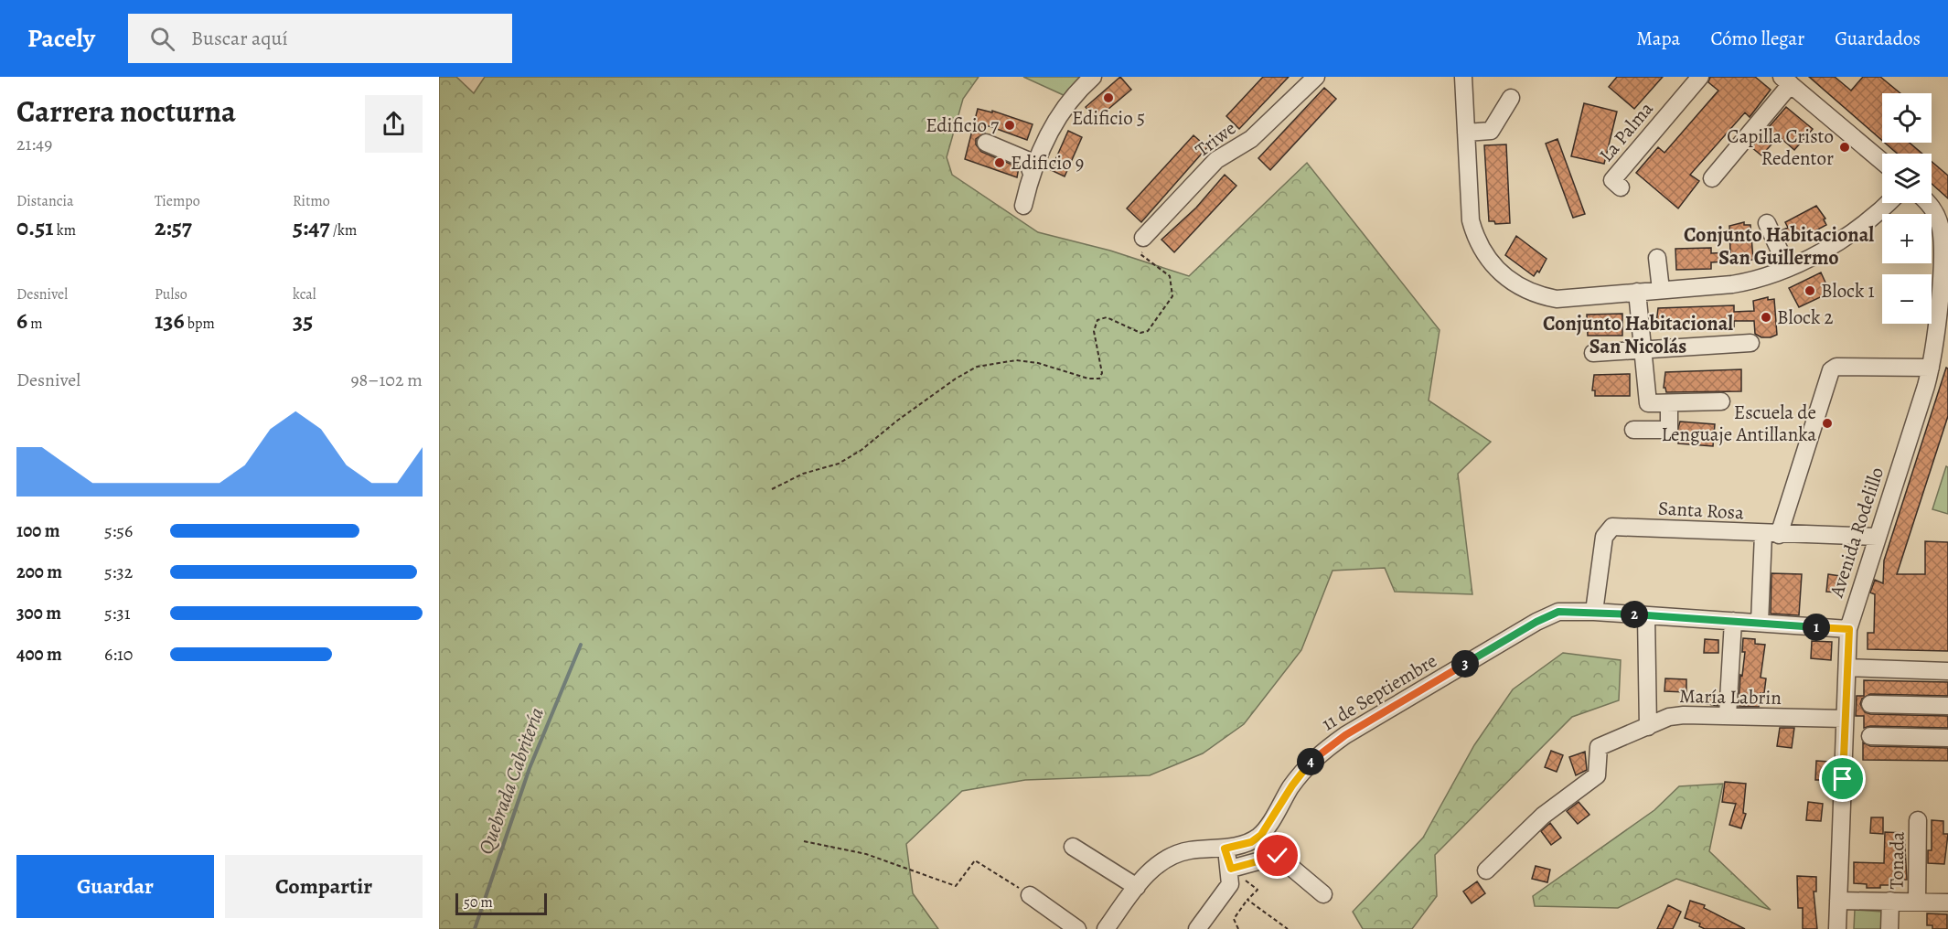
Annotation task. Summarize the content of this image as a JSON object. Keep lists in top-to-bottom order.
{
  "streets": {
    "street": [
      "La Palma",
      "Triwe",
      "Santa Rosa",
      "Avenida Rodelillo",
      "11 de Septiembre",
      "María Labrin",
      "Tonada"
    ]
  },
  "crossings": [
    ["Santa Rosa", "Avenida Rodelillo"],
    ["Santa Rosa", "11 de Septiembre"],
    ["Avenida Rodelillo", "11 de Septiembre"],
    ["Avenida Rodelillo", "María Labrin"]
  ],
  "districts": ["Conjunto Habitacional San Guillermo", "Conjunto Habitacional San Nicolás"],
  "water": ["Quebrada Cabritería"],
  "places": [
    "Edificio 5",
    "Edificio 7",
    "Capilla Cristo Redentor",
    "Edificio 9",
    "Block 1",
    "Block 2",
    "Escuela de Lenguaje Antillanka"
  ],
  "scale_bar": "50 m",
  "page": {
    "header": "Pacely",
    "search": "Buscar aquí",
    "nav": ["Mapa", "Cómo llegar", "Guardados"],
    "heading": ["Carrera nocturna", "21:49"],
    "map_buttons": ["+", "−"],
    "stats": [
      ["Distancia", "0.51 km"],
      ["Tiempo", "2:57"],
      ["Ritmo", "5:47 /km"],
      ["Desnivel", "6 m"],
      ["Pulso", "136 bpm"],
      ["kcal", "35"]
    ],
    "chart": ["Desnivel", "98–102 m"],
    "list": [
      {
        "name": "100 m",
        "note": "5:56"
      },
      {
        "name": "200 m",
        "note": "5:32"
      },
      {
        "name": "300 m",
        "note": "5:31"
      },
      {
        "name": "400 m",
        "note": "6:10"
      }
    ],
    "pins": [
      "2",
      "1",
      "3",
      "4"
    ],
    "buttons": ["Guardar", "Compartir"],
    "scale": "50 m"
  }
}
